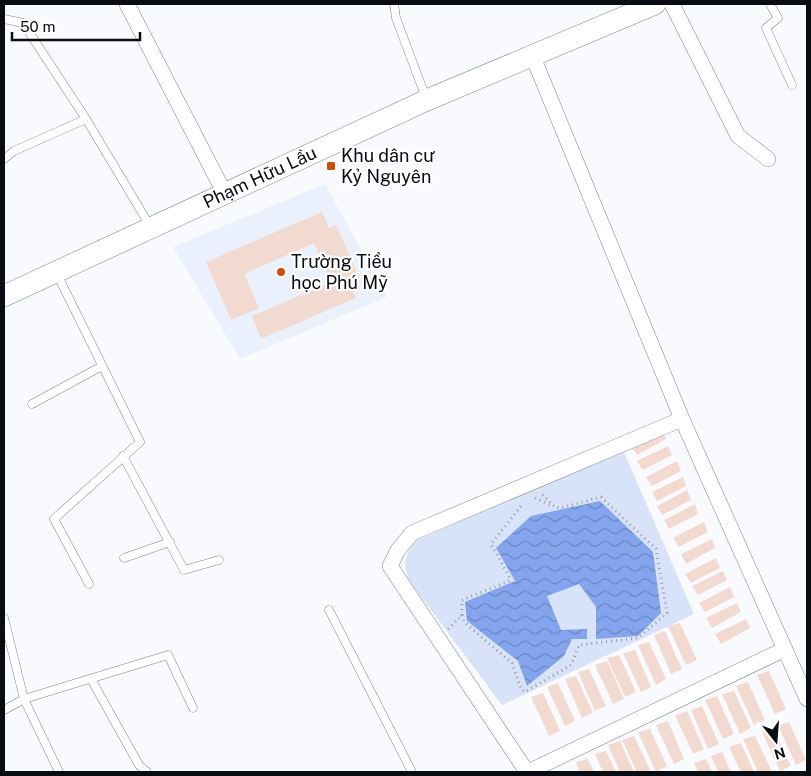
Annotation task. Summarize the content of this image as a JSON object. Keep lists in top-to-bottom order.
{
  "streets": {
    "main road": ["Phạm Hữu Lầu"]
  },
  "places": {
    "transit": ["Khu dân cư Kỷ Nguyên"],
    "other": ["Trường Tiểu học Phú Mỹ"]
  },
  "scale_bar": "50 m",
  "north": "bottom"
}
